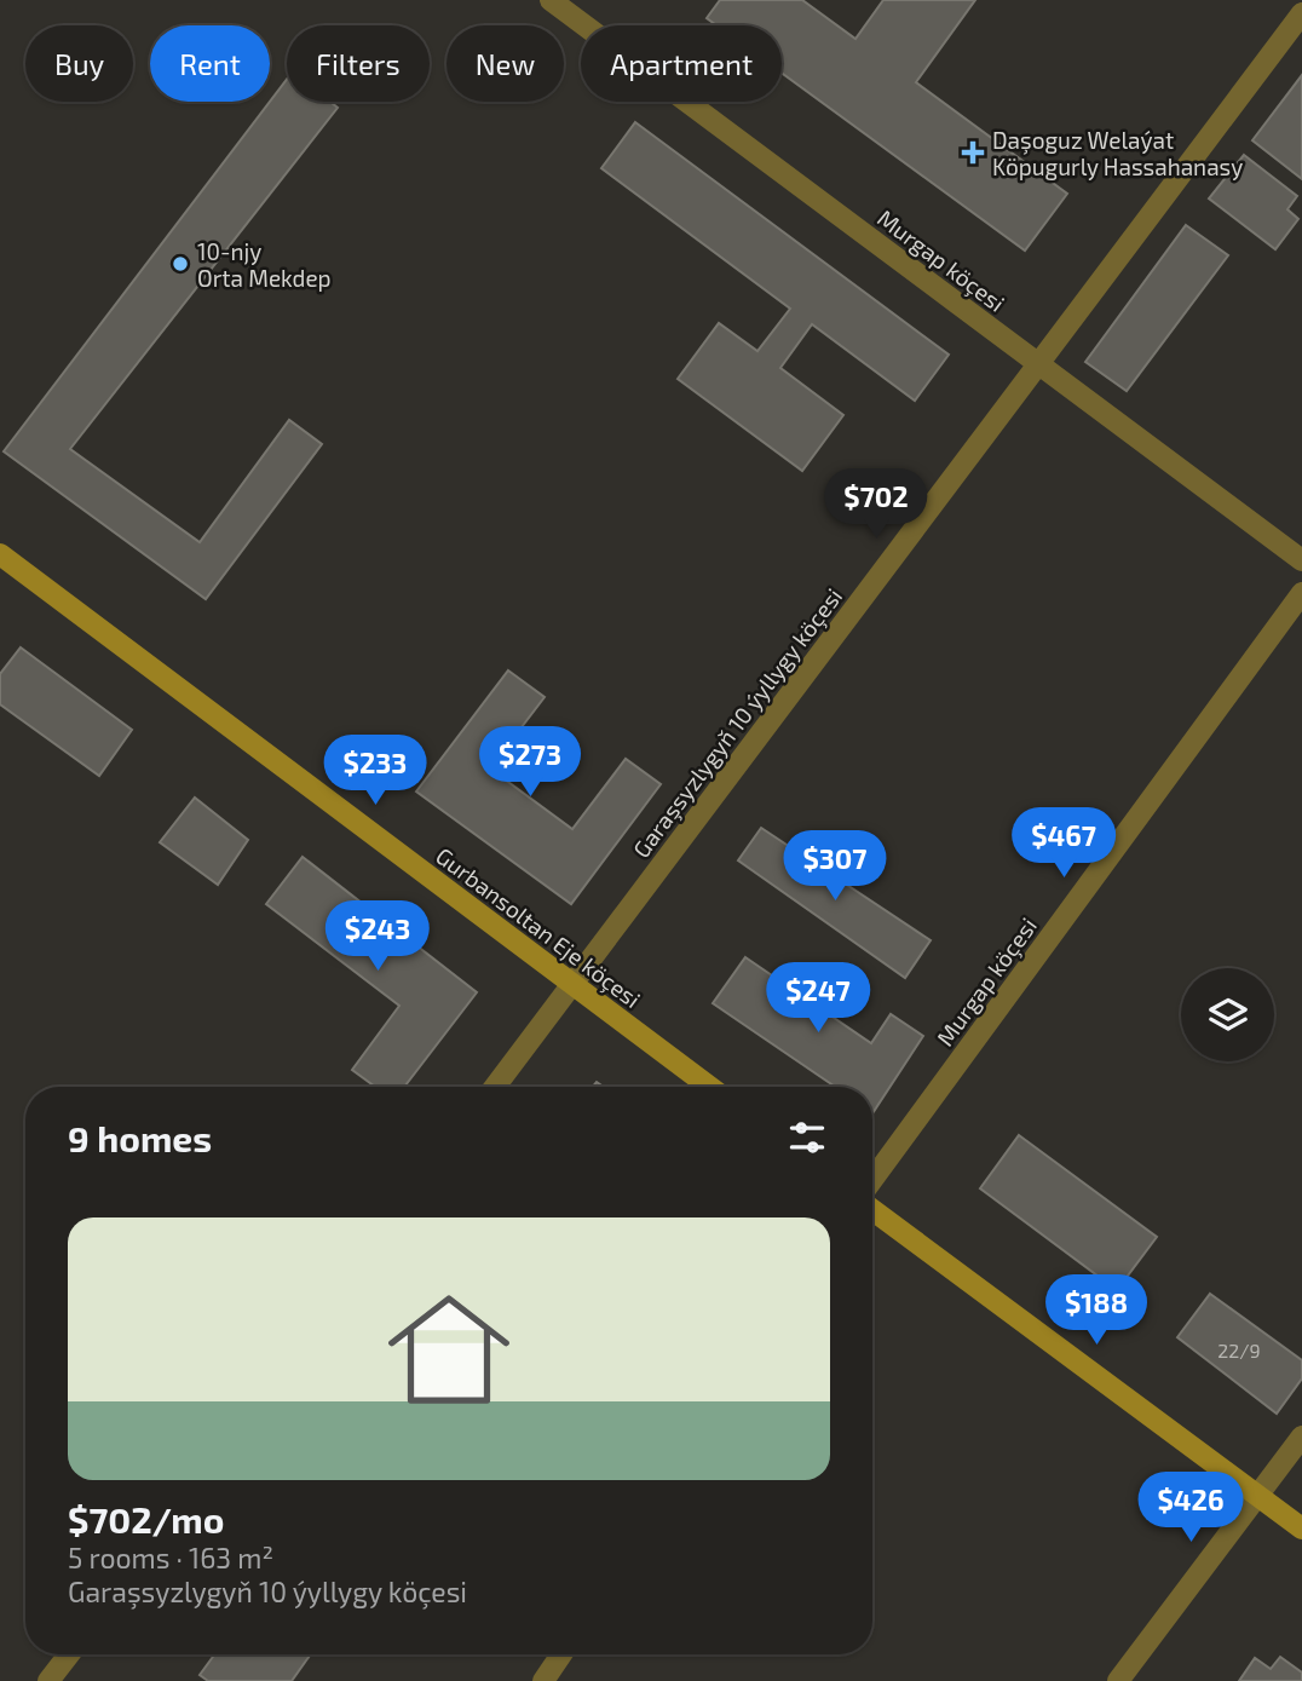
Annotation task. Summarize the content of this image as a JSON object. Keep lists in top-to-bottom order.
{
  "streets": {
    "main road": ["Gurbansoltan Eje köçesi"],
    "street": ["Murgap köçesi", "Garaşsyzlygyň 10 ýyllygy köçesi"]
  },
  "crossings": [
    ["Murgap köçesi", "Garaşsyzlygyň 10 ýyllygy köçesi"],
    ["Garaşsyzlygyň 10 ýyllygy köçesi", "Gurbansoltan Eje köçesi"]
  ],
  "places": {
    "health": ["Daşoguz Welaýat Köpugurly Hassahanasy"],
    "other": ["10-njy Orta Mekdep"]
  },
  "house_numbers": ["22/9"],
  "page": {
    "chip": [
      "Buy",
      "Rent",
      "Filters",
      "New",
      "Apartment"
    ],
    "price": [
      "$702",
      "$273",
      "$233",
      "$467",
      "$307",
      "$243",
      "$247",
      "$188",
      "$426"
    ],
    "heading": "9 homes",
    "list": [
      {
        "name": "$702/mo",
        "note": "5 rooms · 163 m² · Garaşsyzlygyň 10 ýyllygy köçesi"
      }
    ]
  }
}
